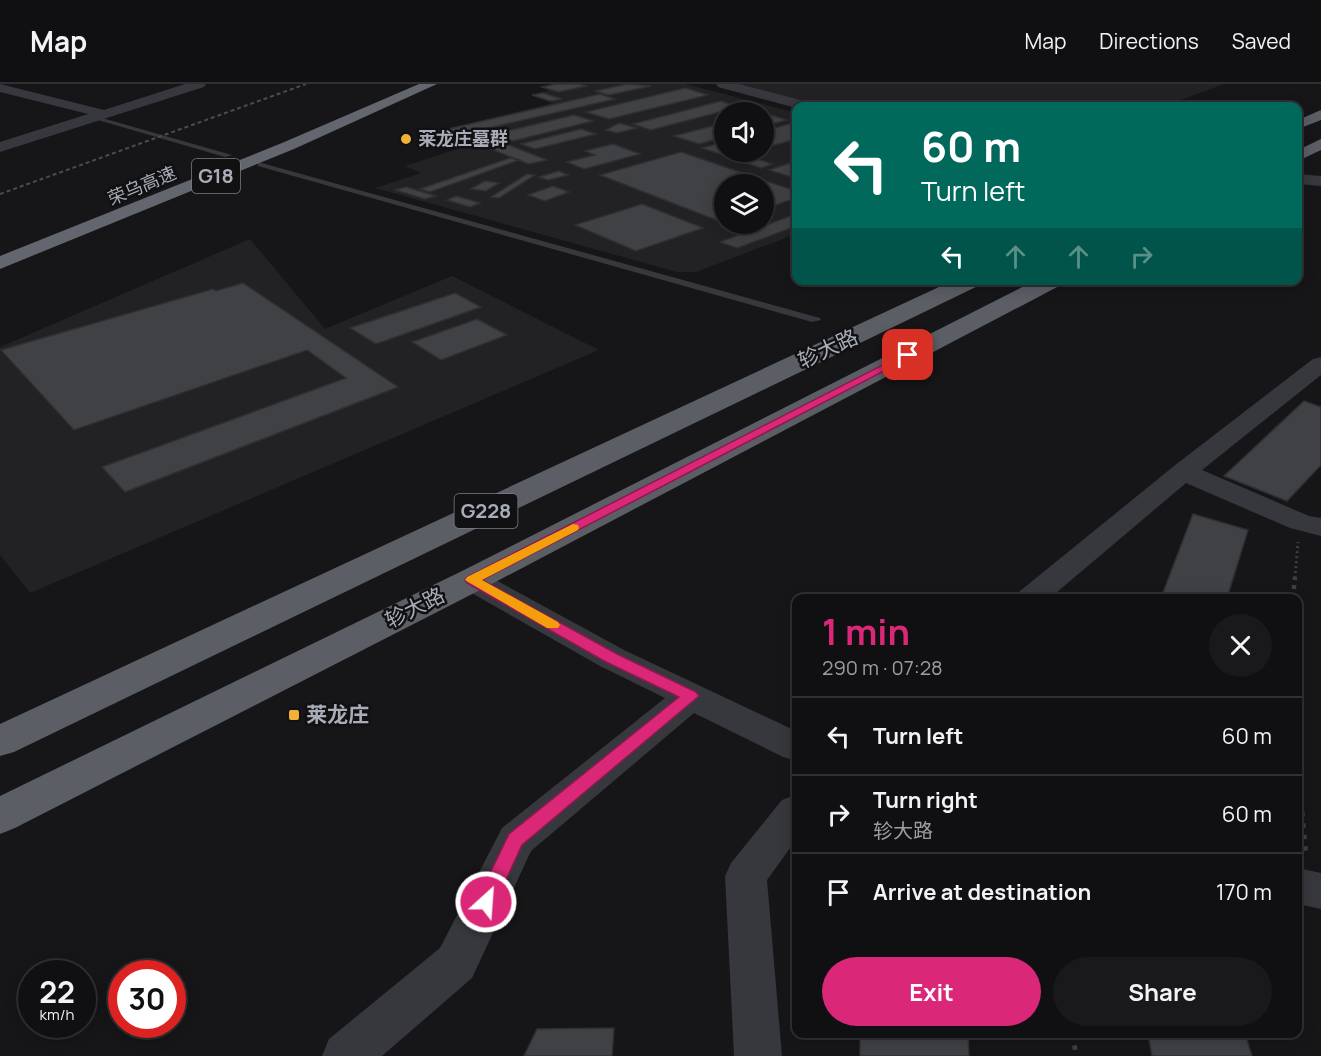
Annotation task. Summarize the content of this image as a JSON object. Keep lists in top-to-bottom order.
{
  "streets": {
    "highway": [
      "G18",
      "荣乌高速",
      "轸大路",
      "G228"
    ]
  },
  "places": {
    "other": ["莱龙庄墓群"],
    "transit": ["莱龙庄"]
  },
  "page": {
    "header": "Map",
    "nav": ["Map", "Directions", "Saved"],
    "turn": ["60 m", "Turn left"],
    "heading": ["1 min", "290 m · 07:28"],
    "list": [
      {
        "name": "Turn left",
        "value": "60 m"
      },
      {
        "name": "Turn right",
        "note": "轸大路",
        "value": "60 m"
      },
      {
        "name": "Arrive at destination",
        "value": "170 m"
      }
    ],
    "buttons": ["Exit", "Share"],
    "speed": "22 km/h",
    "limit": "30"
  }
}
